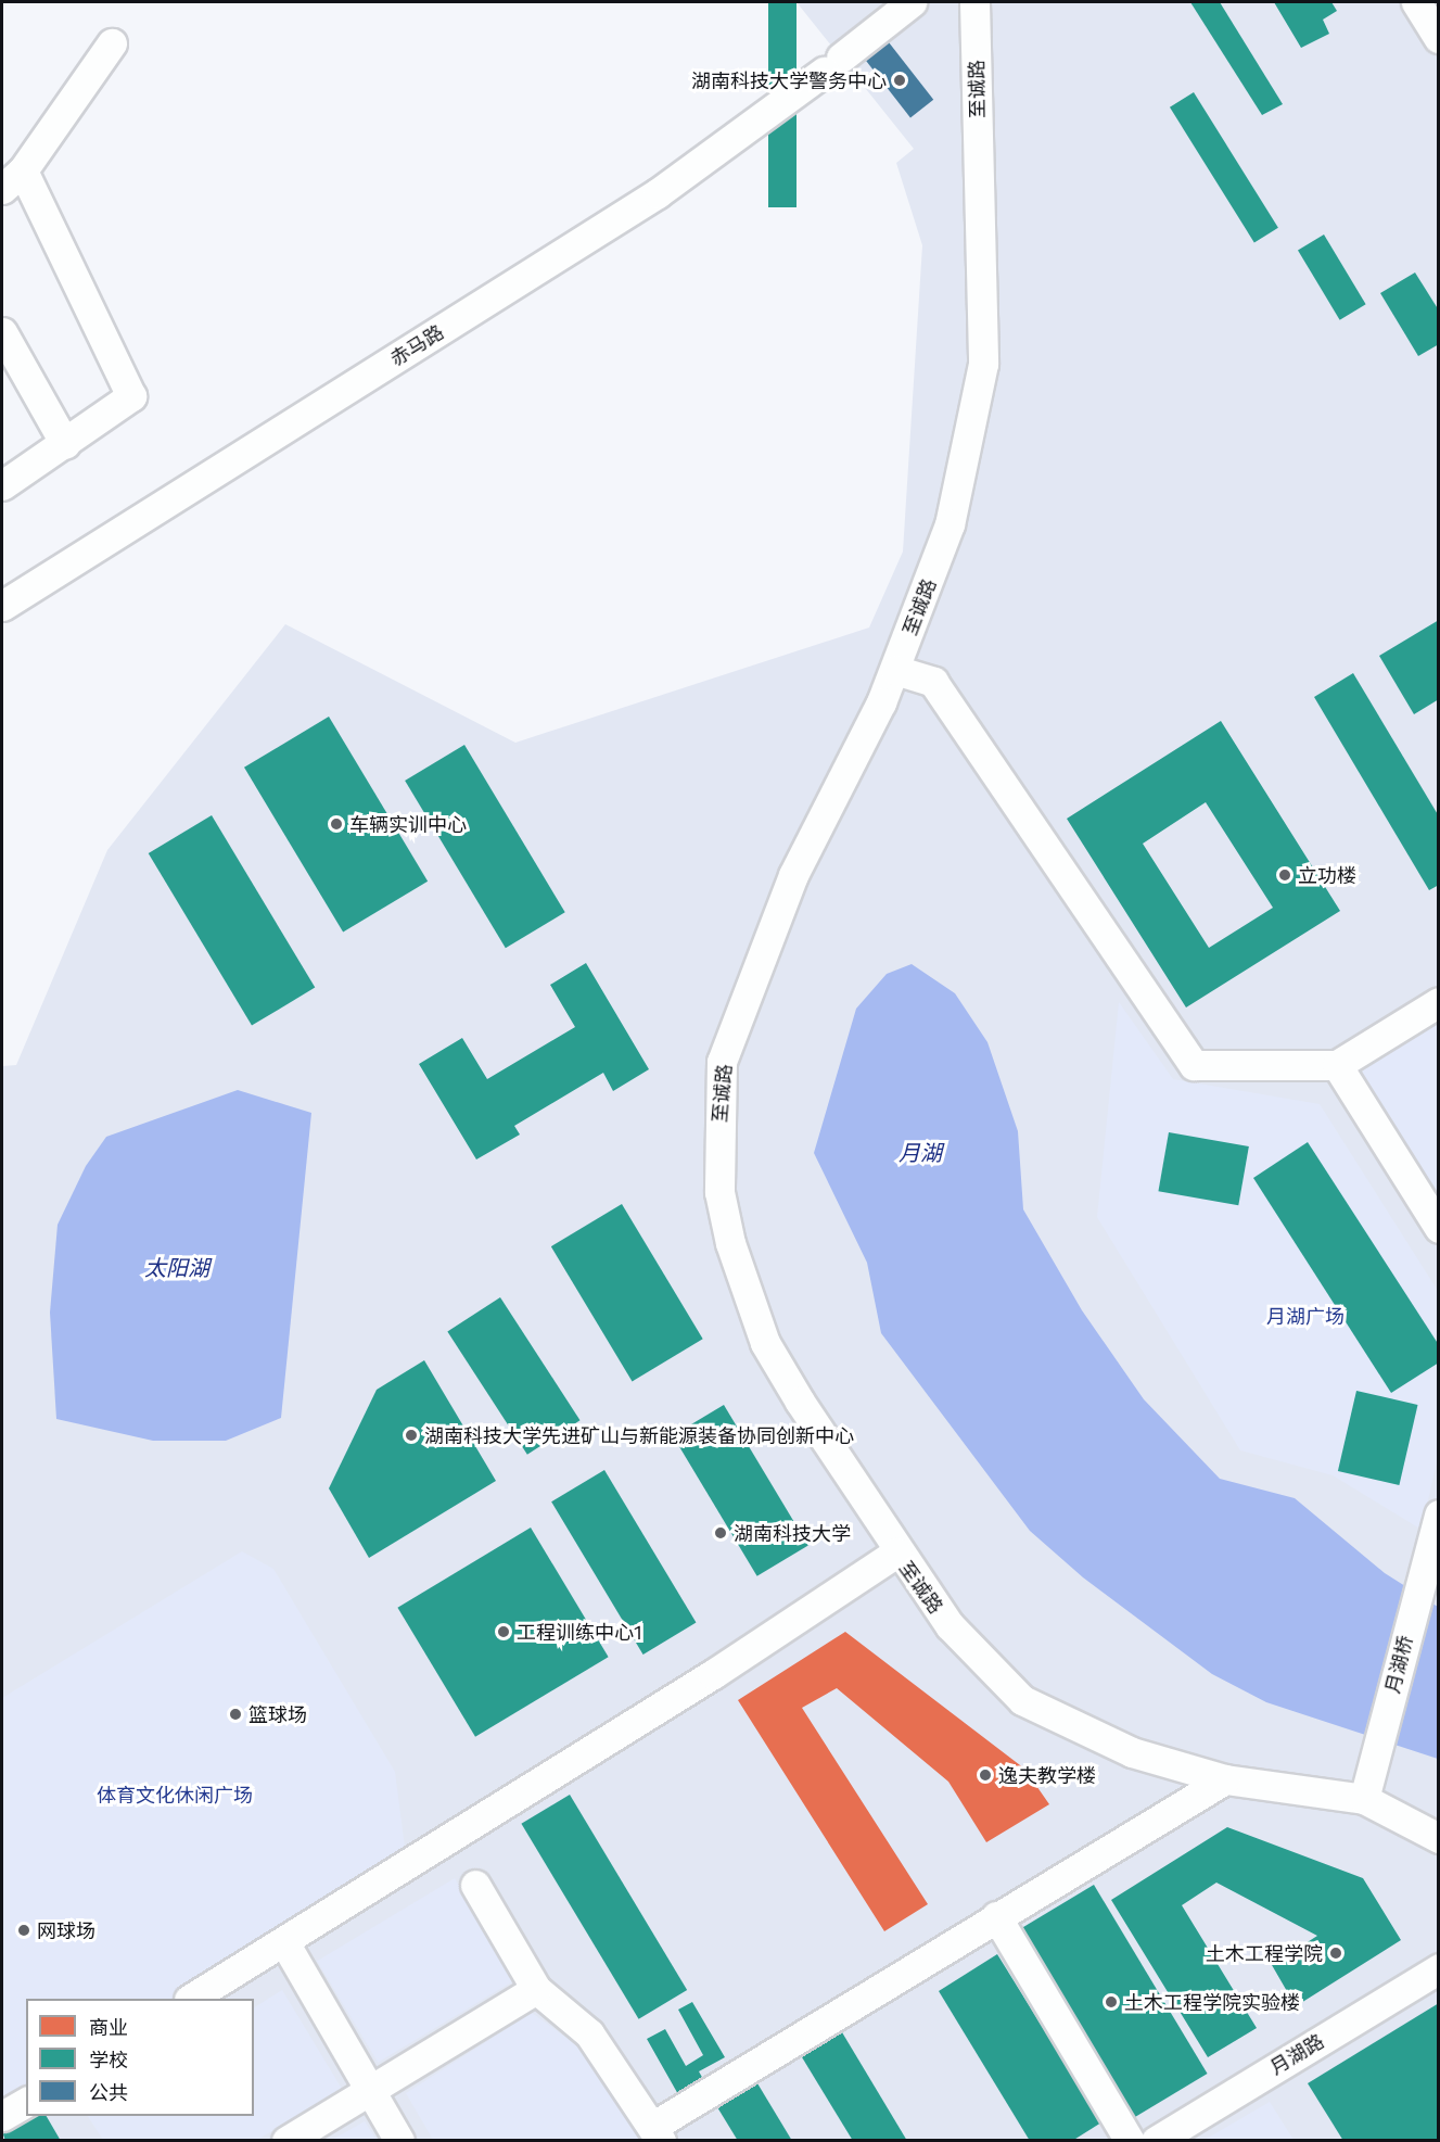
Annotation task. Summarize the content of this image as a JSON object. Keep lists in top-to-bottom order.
{
  "streets": {
    "street": [
      "至诚路",
      "赤马路",
      "月湖桥",
      "月湖路"
    ]
  },
  "crossings": [
    ["至诚路", "月湖桥"]
  ],
  "water": ["月湖", "太阳湖"],
  "parks": ["月湖广场", "体育文化休闲广场"],
  "places": [
    "湖南科技大学警务中心",
    "车辆实训中心",
    "立功楼",
    "湖南科技大学先进矿山与新能源装备协同创新中心",
    "湖南科技大学",
    "工程训练中心1",
    "篮球场",
    "逸夫教学楼",
    "网球场",
    "土木工程学院",
    "土木工程学院实验楼"
  ],
  "legend": ["商业", "学校", "公共"]
}
